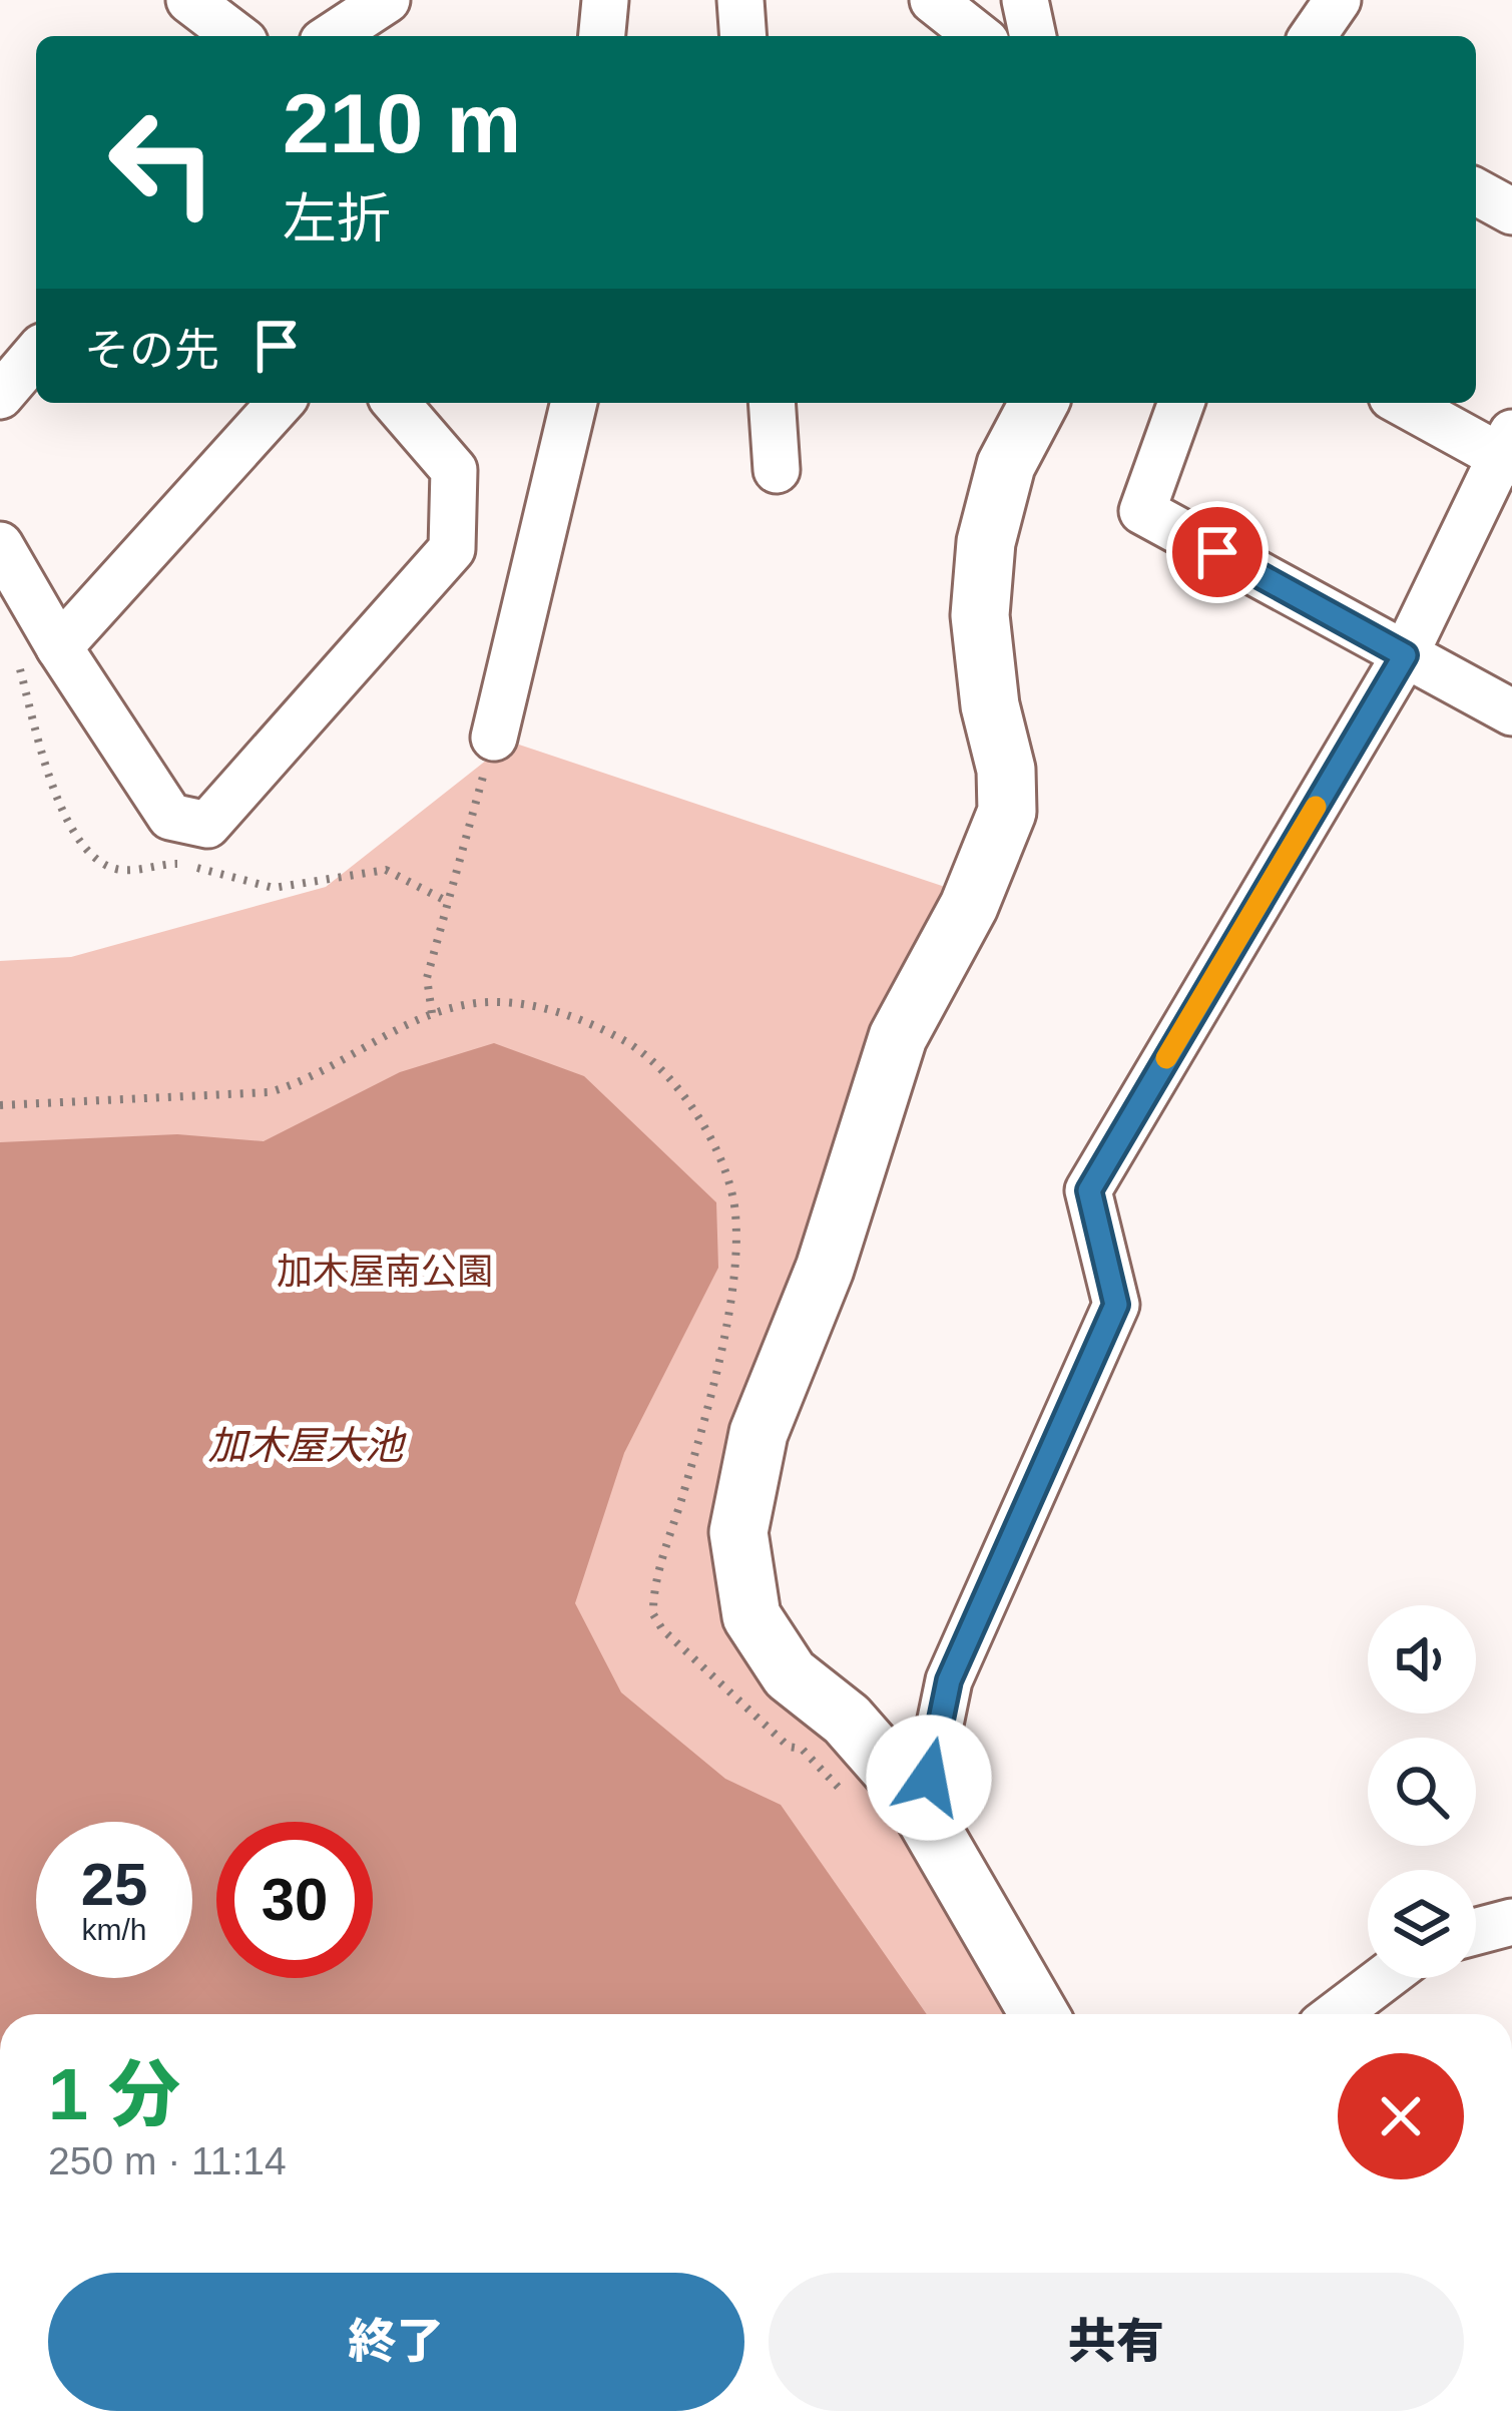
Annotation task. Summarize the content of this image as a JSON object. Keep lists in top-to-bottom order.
{
  "water": ["加木屋大池"],
  "parks": ["加木屋南公園"],
  "page": {
    "turn": ["210 m", "左折"],
    "then": "その先",
    "speed": "25 km/h",
    "limit": "30",
    "heading": ["1 分", "250 m · 11:14"],
    "buttons": ["終了", "共有"]
  }
}
